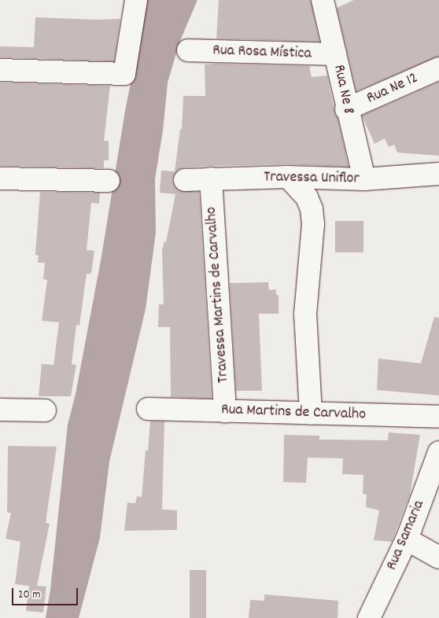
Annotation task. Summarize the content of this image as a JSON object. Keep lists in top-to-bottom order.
{
  "streets": {
    "street": [
      "Rua Rosa Mística",
      "Rua Ne 12",
      "Rua Ne 8",
      "Travessa Uniflor",
      "Travessa Martins de Carvalho",
      "Rua Martins de Carvalho",
      "Rua Samaria"
    ]
  },
  "crossings": [
    ["Rua Rosa Mística", "Rua Ne 8"],
    ["Rua Ne 12", "Rua Ne 8"],
    ["Rua Ne 8", "Travessa Uniflor"],
    ["Travessa Uniflor", "Travessa Martins de Carvalho"],
    ["Travessa Martins de Carvalho", "Rua Martins de Carvalho"]
  ],
  "scale_bar": "20 m"
}
